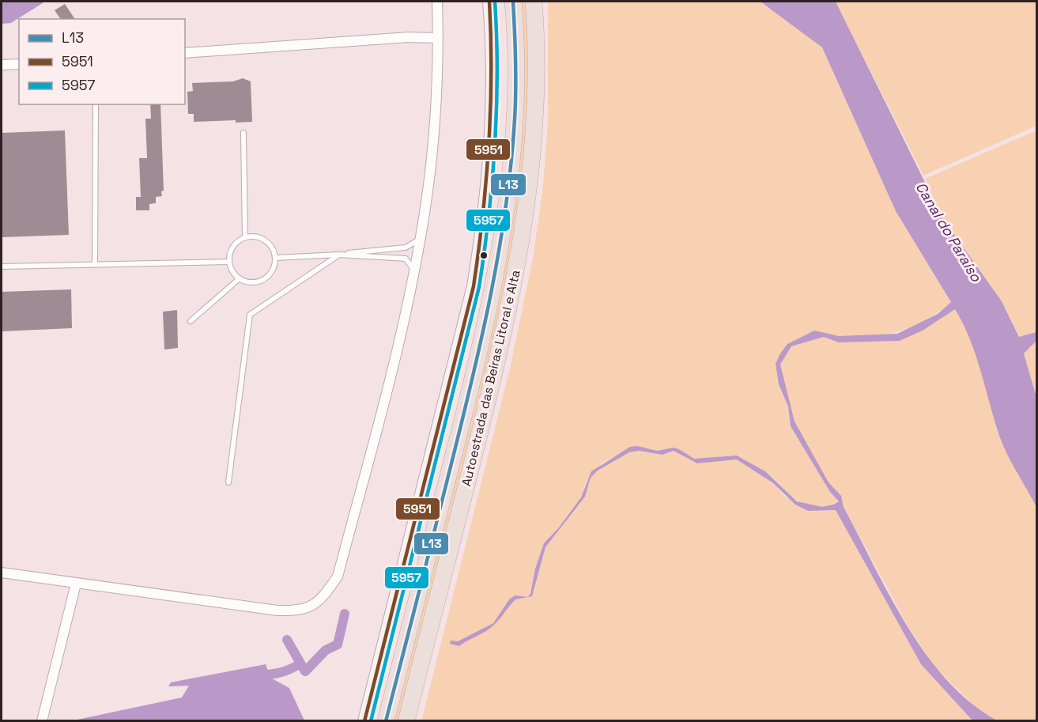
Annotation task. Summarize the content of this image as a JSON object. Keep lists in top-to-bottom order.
{
  "streets": {
    "highway": ["Autoestrada das Beiras Litoral e Alta"]
  },
  "water": ["Canal do Paraíso"],
  "lines": ["transit line L13", "transit line 5951", "transit line 5957"],
  "legend": ["L13", "5951", "5957"]
}
